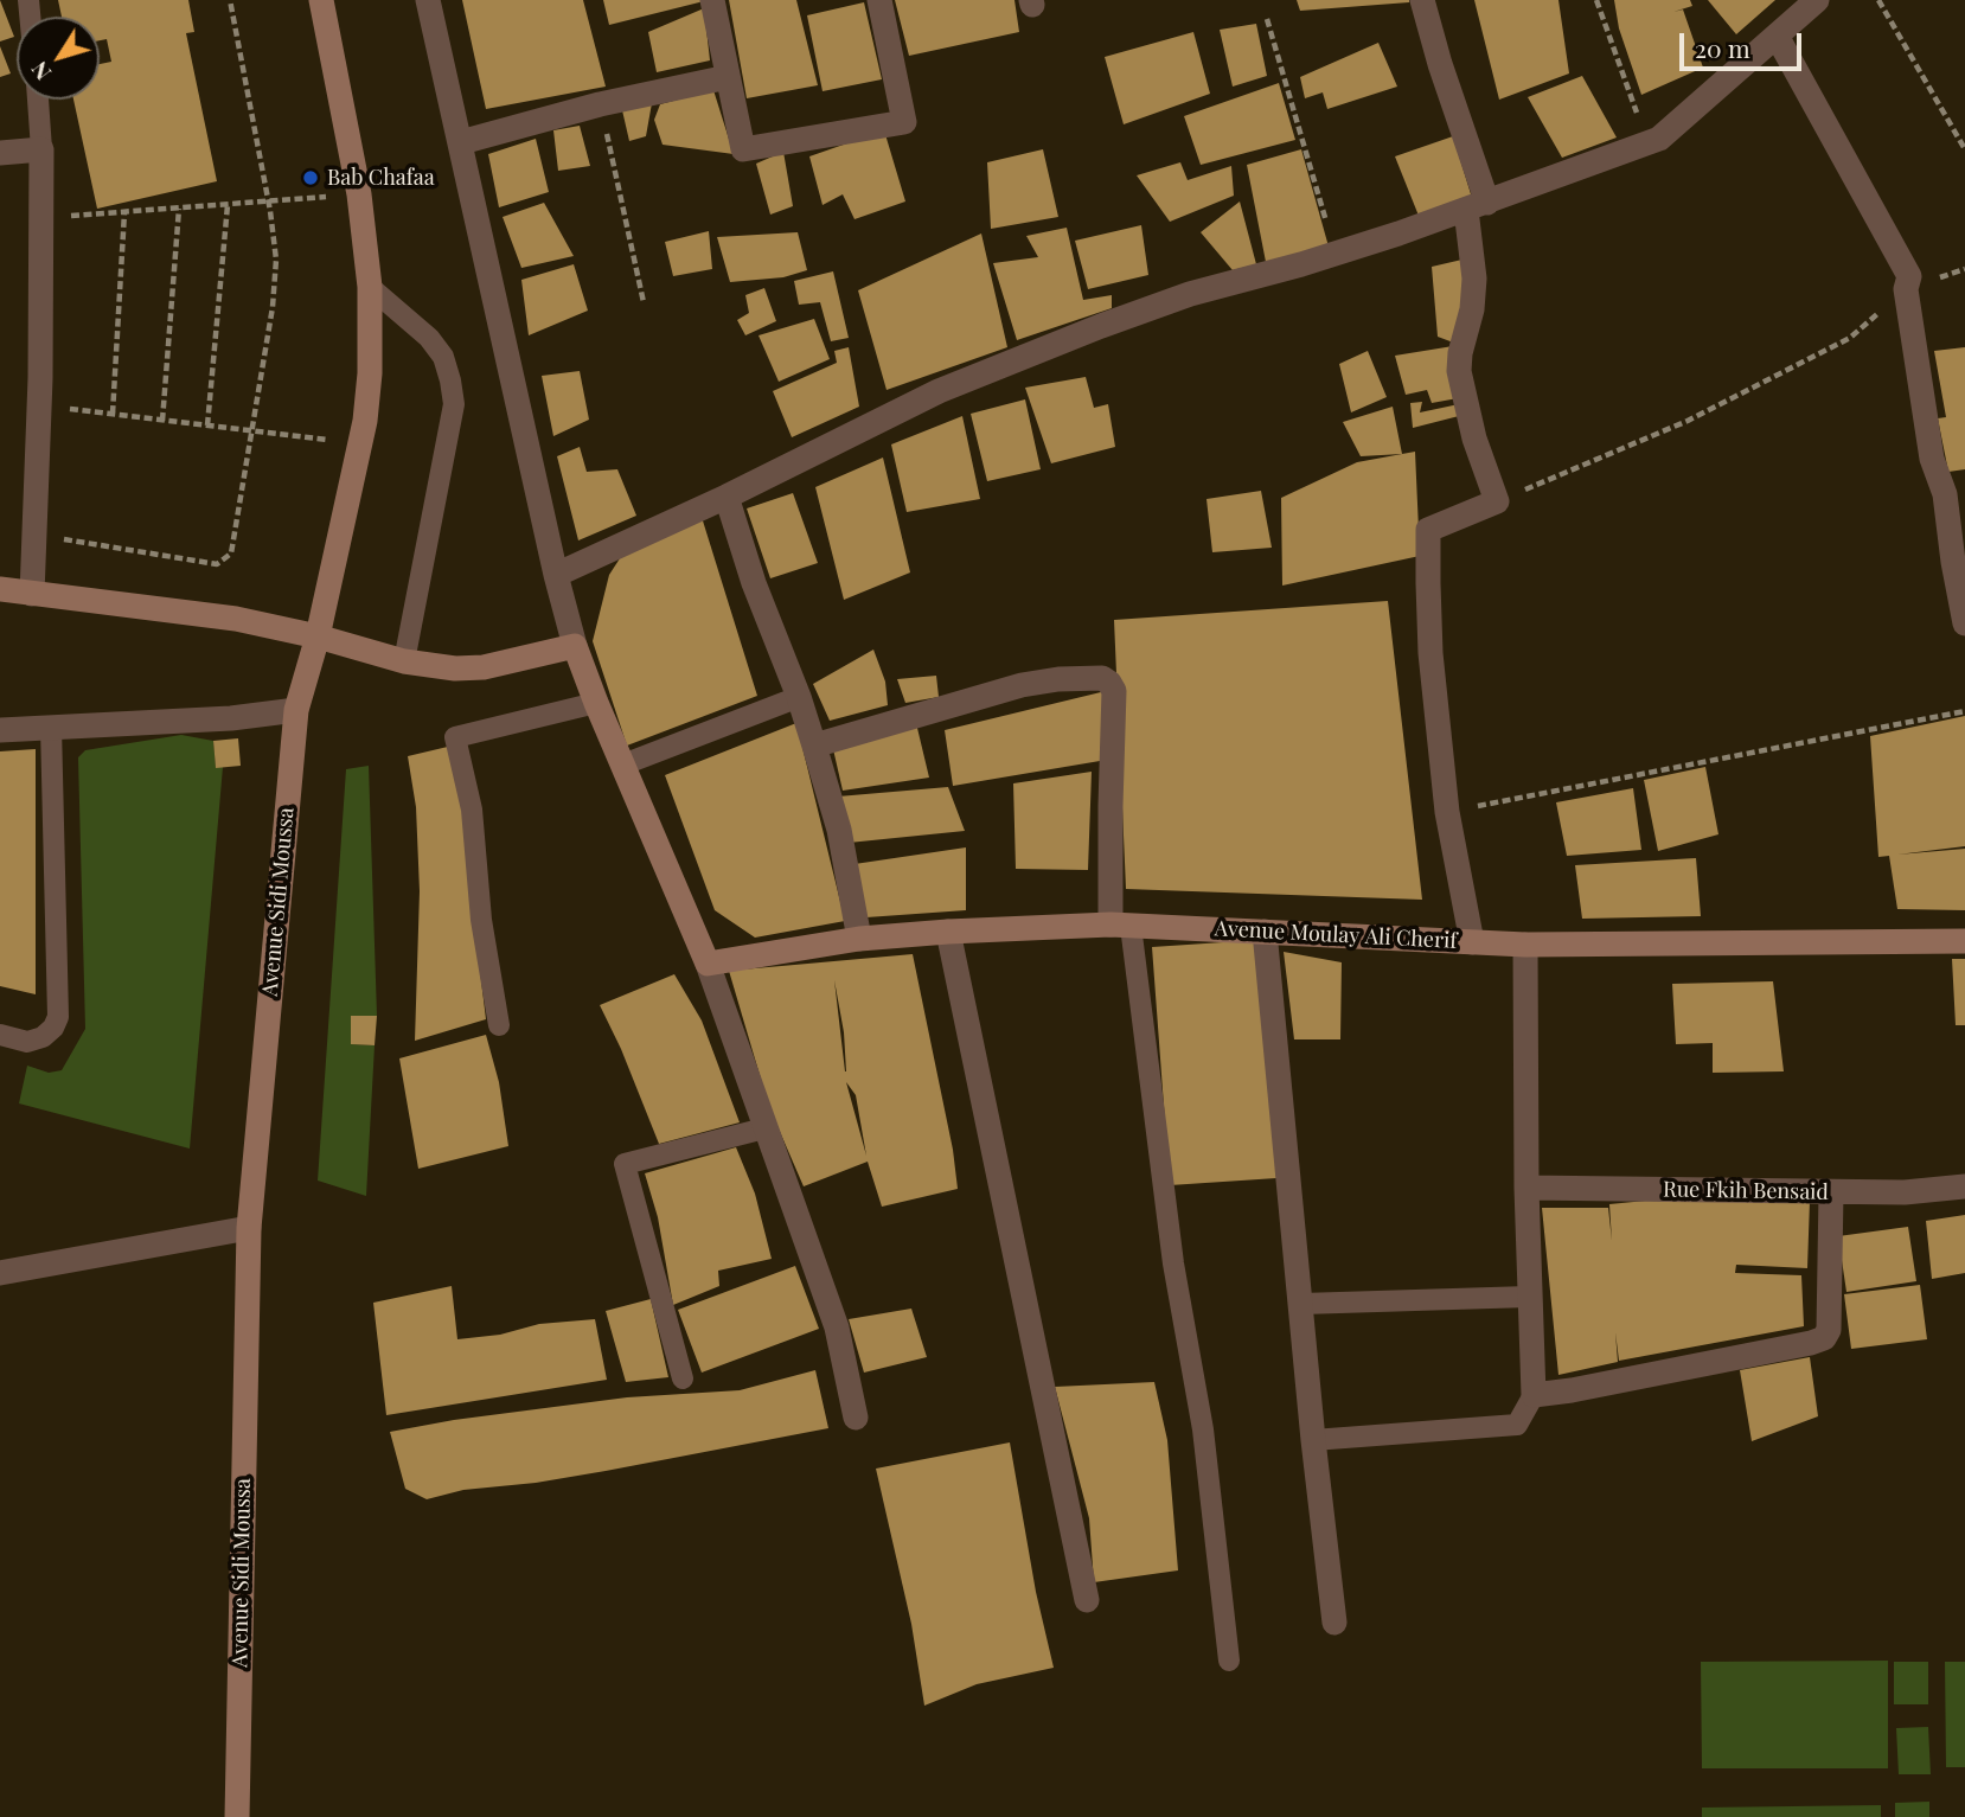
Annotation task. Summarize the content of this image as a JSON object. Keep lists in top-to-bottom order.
{
  "streets": {
    "street": ["Avenue Sidi Moussa", "Avenue Moulay Ali Cherif", "Rue Fkih Bensaid"]
  },
  "places": ["Bab Chafaa"],
  "scale_bar": "20 m",
  "north": "bottom left"
}
